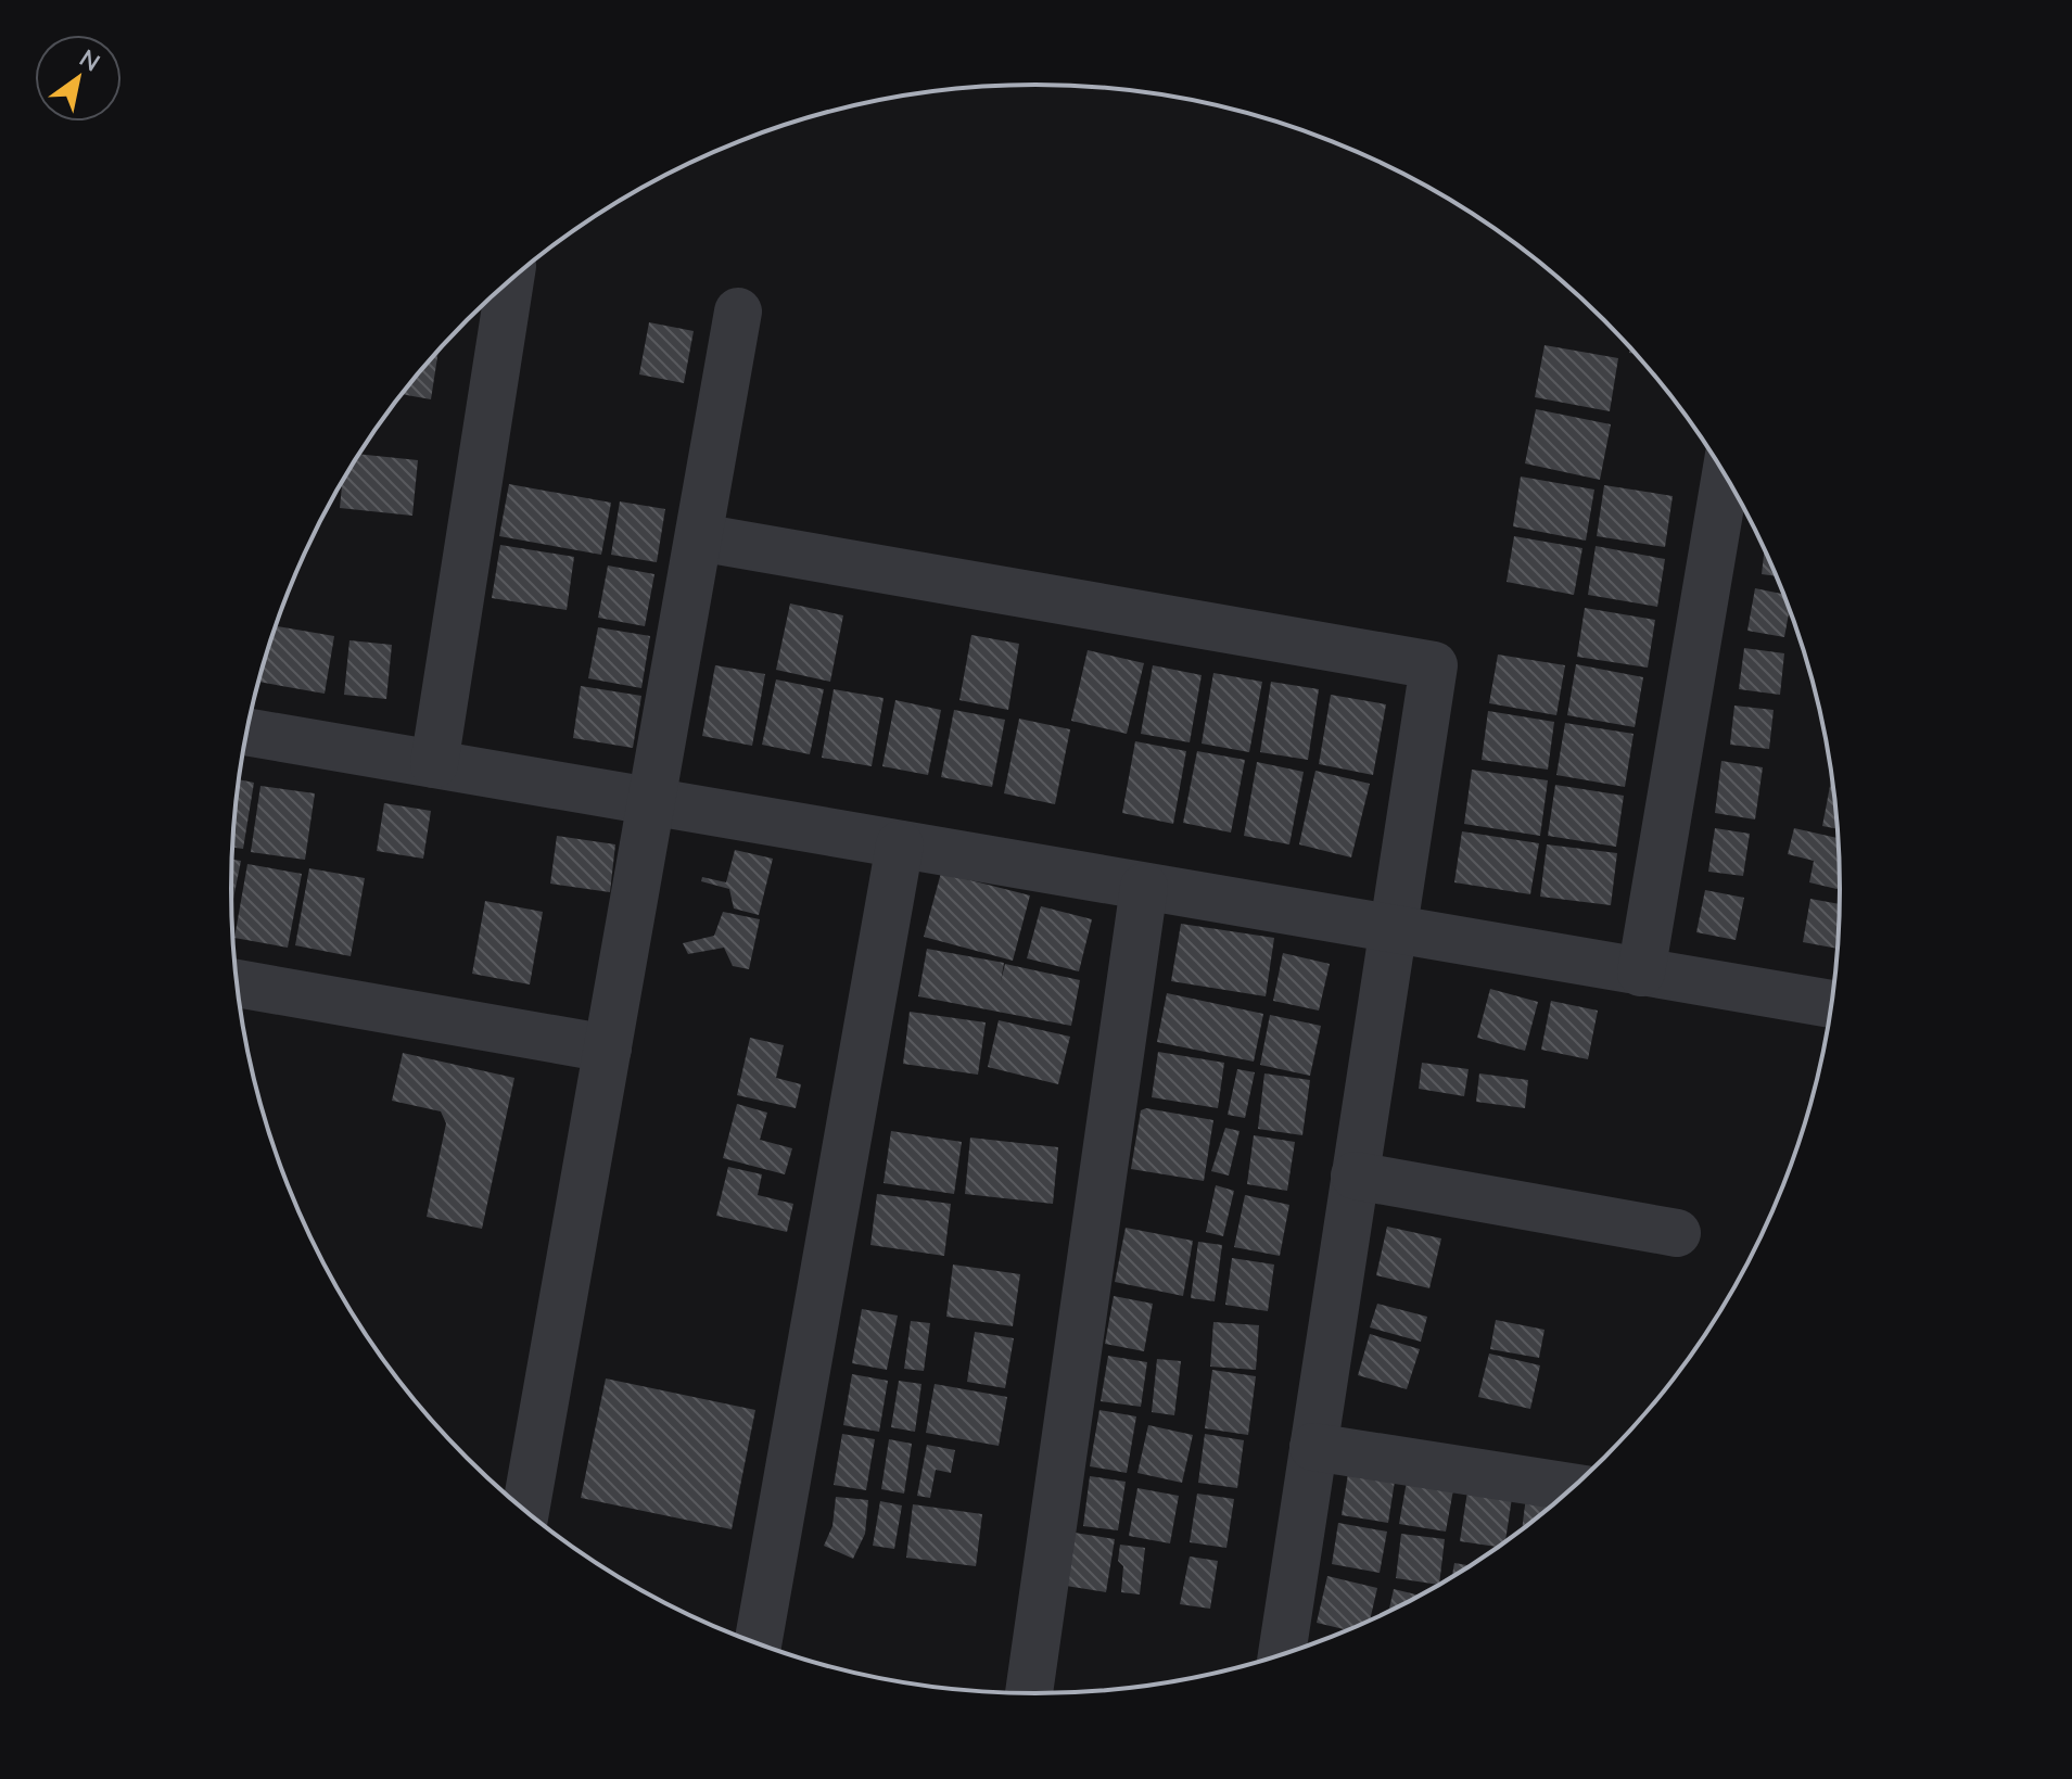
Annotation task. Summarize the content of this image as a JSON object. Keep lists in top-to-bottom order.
{
  "north": "top right"
}
